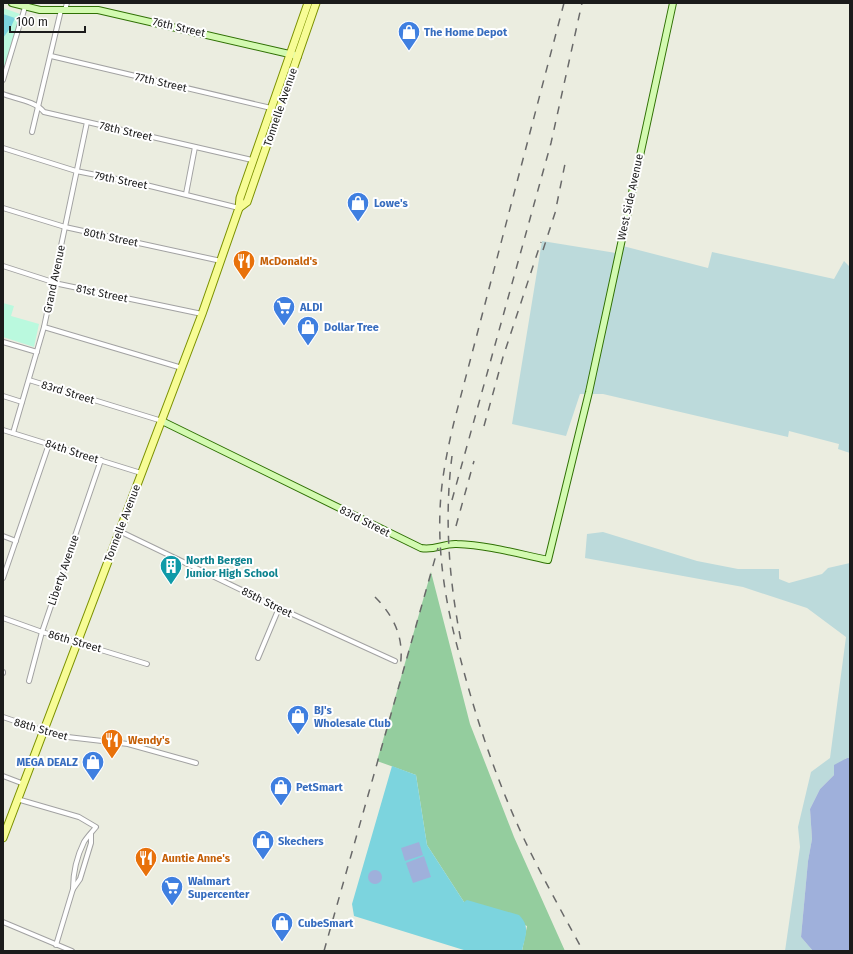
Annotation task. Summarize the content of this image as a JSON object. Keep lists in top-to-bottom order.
{
  "streets": {
    "main road": ["Tonnelle Avenue"],
    "street": [
      "76th Street",
      "77th Street",
      "78th Street",
      "79th Street",
      "West Side Avenue",
      "80th Street",
      "Grand Avenue",
      "81st Street",
      "83rd Street",
      "84th Street",
      "Liberty Avenue",
      "85th Street",
      "86th Street",
      "88th Street"
    ]
  },
  "crossings": [
    ["76th Street", "Tonnelle Avenue"],
    ["77th Street", "Tonnelle Avenue"],
    ["Tonnelle Avenue", "78th Street"],
    ["Tonnelle Avenue", "79th Street"],
    ["Tonnelle Avenue", "80th Street"],
    ["Tonnelle Avenue", "81st Street"],
    ["Tonnelle Avenue", "83rd Street"],
    ["Tonnelle Avenue", "84th Street"],
    ["Tonnelle Avenue", "85th Street"],
    ["Tonnelle Avenue", "86th Street"],
    ["Tonnelle Avenue", "88th Street"],
    ["78th Street", "Grand Avenue"],
    ["79th Street", "Grand Avenue"],
    ["West Side Avenue", "83rd Street"],
    ["80th Street", "Grand Avenue"],
    ["Grand Avenue", "81st Street"],
    ["Grand Avenue", "83rd Street"],
    ["Grand Avenue", "84th Street"],
    ["84th Street", "Liberty Avenue"],
    ["Liberty Avenue", "86th Street"]
  ],
  "places": {
    "shop": [
      "The Home Depot",
      "Lowe's",
      "Dollar Tree",
      "BJ's Wholesale Club",
      "MEGA DEALZ",
      "PetSmart",
      "Skechers",
      "CubeSmart"
    ],
    "restaurant": ["McDonald's", "Wendy's", "Auntie Anne's"],
    "supermarket": ["ALDI", "Walmart Supercenter"],
    "building": ["North Bergen Junior High School"]
  },
  "scale_bar": "100 m"
}
